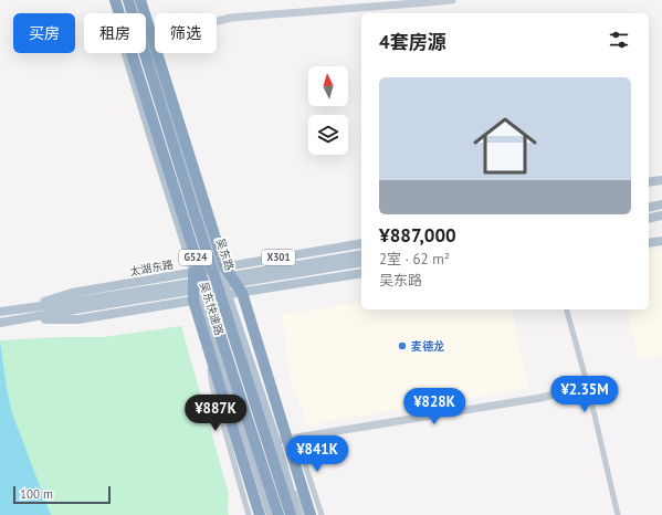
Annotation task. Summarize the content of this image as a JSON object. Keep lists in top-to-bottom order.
{
  "streets": {
    "highway": ["G524", "吴东快速路"],
    "main road": ["吴东路", "X301", "太湖东路"]
  },
  "crossings": [
    ["吴东路", "太湖东路"]
  ],
  "places": ["麦德龙"],
  "scale_bar": "100 m",
  "north": "top",
  "page": {
    "chip": ["买房", "租房", "筛选"],
    "heading": "4套房源",
    "list": [
      {
        "name": "¥887,000",
        "note": "2室 · 62 m² · 吴东路"
      }
    ],
    "price": [
      "¥2.35M",
      "¥828K",
      "¥887K",
      "¥841K"
    ],
    "scale": "100 m"
  }
}
